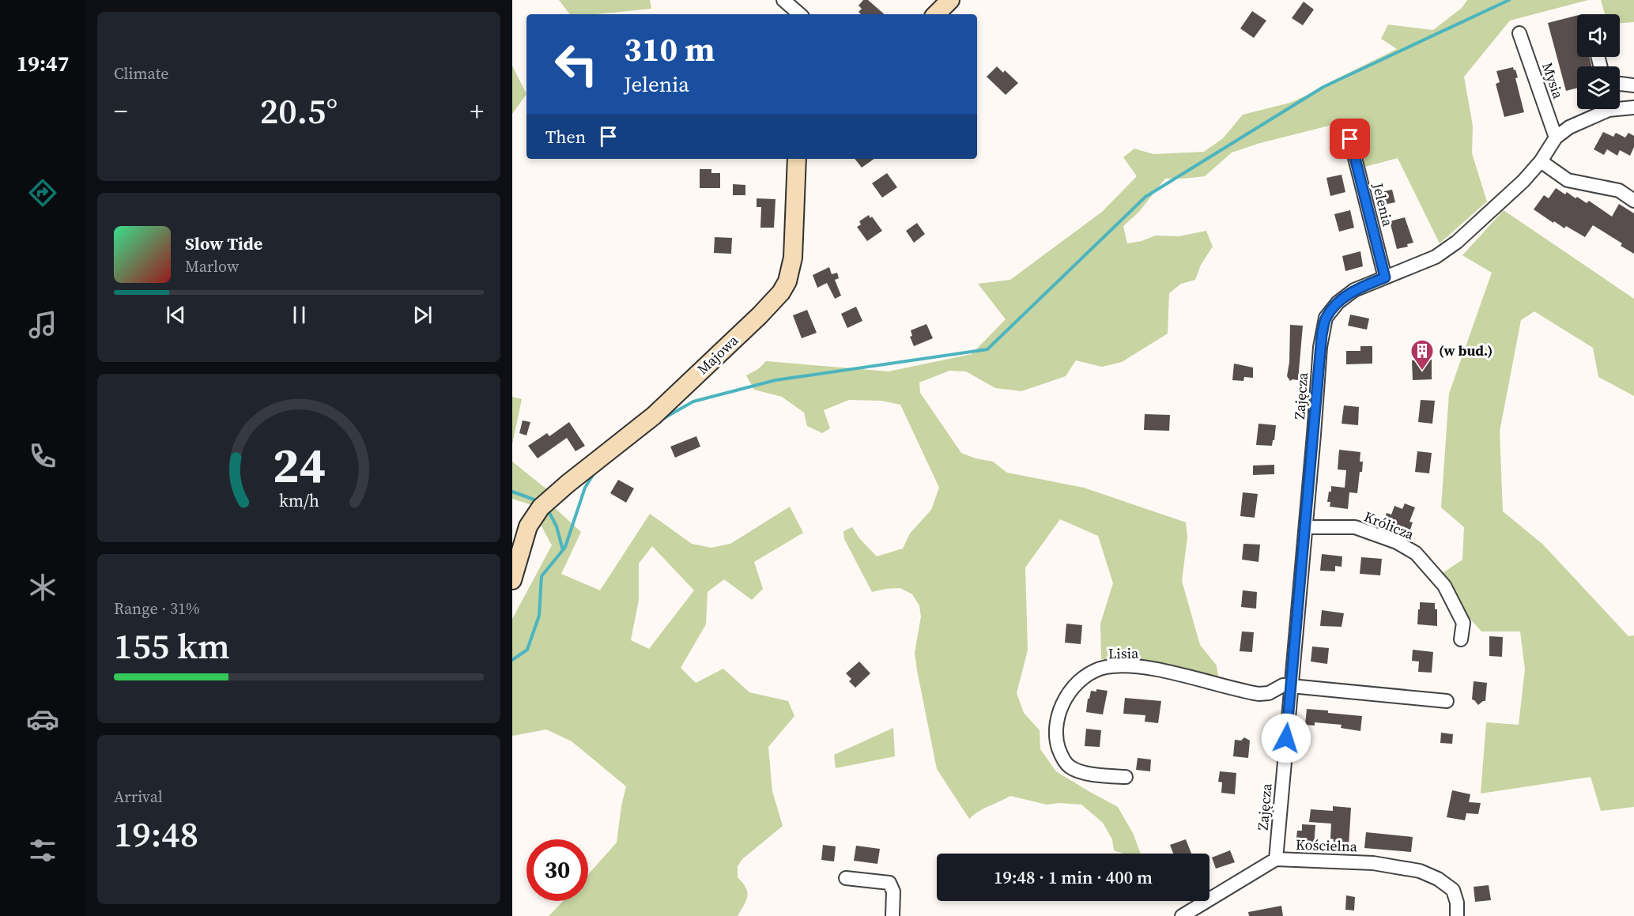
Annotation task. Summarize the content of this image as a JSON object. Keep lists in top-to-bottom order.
{
  "streets": {
    "street": [
      "Mysia",
      "Jelenia",
      "Majowa",
      "Zajęcza",
      "Królicza",
      "Lisia",
      "Kościelna"
    ]
  },
  "crossings": [
    ["Mysia", "Zajęcza"],
    ["Jelenia", "Zajęcza"],
    ["Zajęcza", "Królicza"],
    ["Zajęcza", "Lisia"],
    ["Zajęcza", "Kościelna"]
  ],
  "places": {
    "building": ["(w bud.)"]
  },
  "page": {
    "tabs": "19:47",
    "tile": [
      "Climate",
      ["Range · 31%", "155 km"],
      ["Arrival", "19:48"]
    ],
    "turn": ["310 m", "Jelenia"],
    "heat": ["−", "20.5°", "+"],
    "then": "Then",
    "song": ["Slow Tide", "Marlow"],
    "limit": "30",
    "trip": "19:48 · 1 min · 400 m",
    "gauge": ["24", "km/h"]
  }
}
